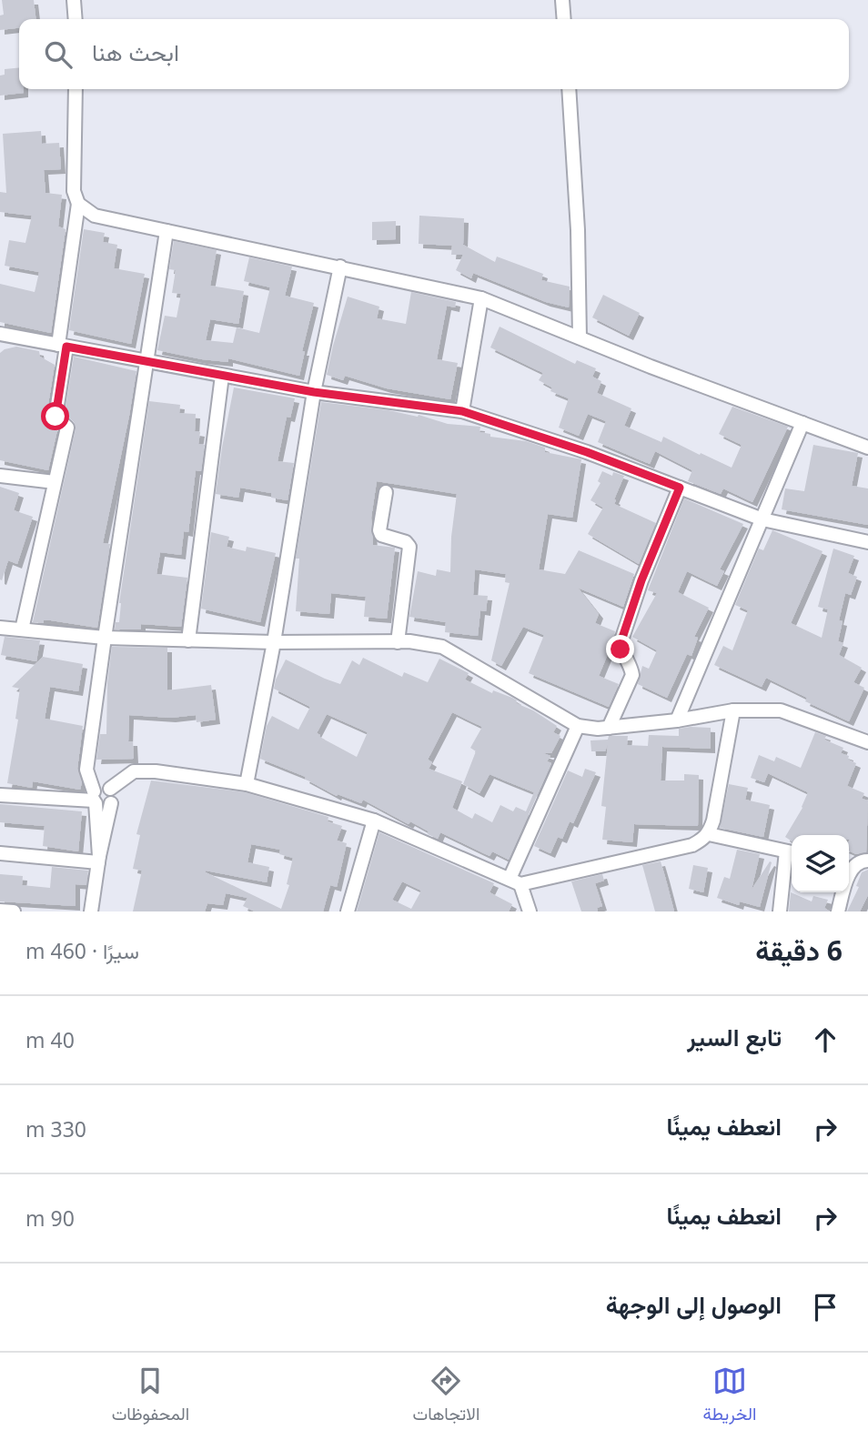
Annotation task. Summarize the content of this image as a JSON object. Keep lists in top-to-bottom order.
{
  "page": {
    "search": "ابحث هنا",
    "heading": ["6 دقيقة", "سيرًا · 460 m"],
    "list": [
      ["تابع السير", "40 m"],
      ["انعطف يمينًا", "330 m"],
      ["انعطف يمينًا", "90 m"],
      "الوصول إلى الوجهة"
    ],
    "nav": ["الخريطة", "الاتجاهات", "المحفوظات"]
  }
}
